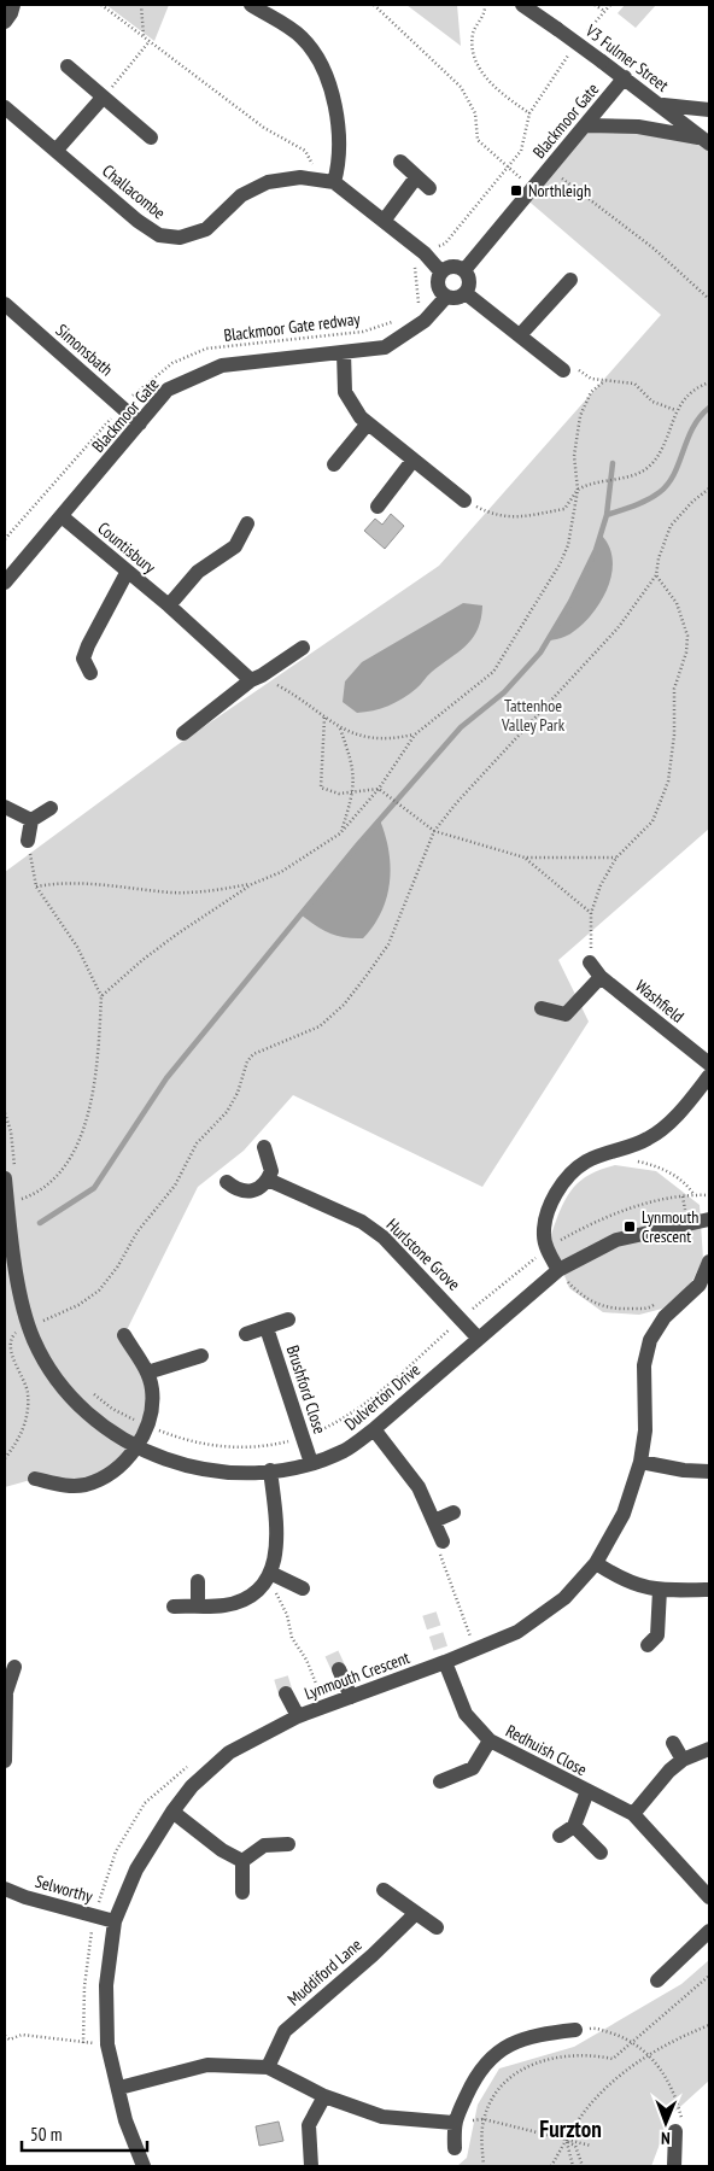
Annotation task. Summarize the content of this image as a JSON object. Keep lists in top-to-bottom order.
{
  "streets": {
    "street": [
      "V3 Fulmer Street",
      "Blackmoor Gate",
      "Challacombe",
      "Simonsbath",
      "Countisbury",
      "Washfield",
      "Hurlstone Grove",
      "Brushford Close",
      "Dulverton Drive",
      "Lynmouth Crescent",
      "Redhuish Close",
      "Selworthy",
      "Muddiford Lane"
    ],
    "path": ["Blackmoor Gate redway"]
  },
  "crossings": [
    ["V3 Fulmer Street", "Blackmoor Gate"],
    ["Blackmoor Gate", "Challacombe"],
    ["Blackmoor Gate", "Simonsbath"],
    ["Blackmoor Gate", "Countisbury"],
    ["Blackmoor Gate redway", "Simonsbath"],
    ["Hurlstone Grove", "Dulverton Drive"],
    ["Brushford Close", "Dulverton Drive"],
    ["Lynmouth Crescent", "Redhuish Close"],
    ["Lynmouth Crescent", "Selworthy"]
  ],
  "districts": ["Furzton"],
  "parks": ["Tattenhoe Valley Park"],
  "places": {
    "transit": ["Northleigh", "Lynmouth Crescent"]
  },
  "scale_bar": "50 m",
  "north": "bottom"
}
